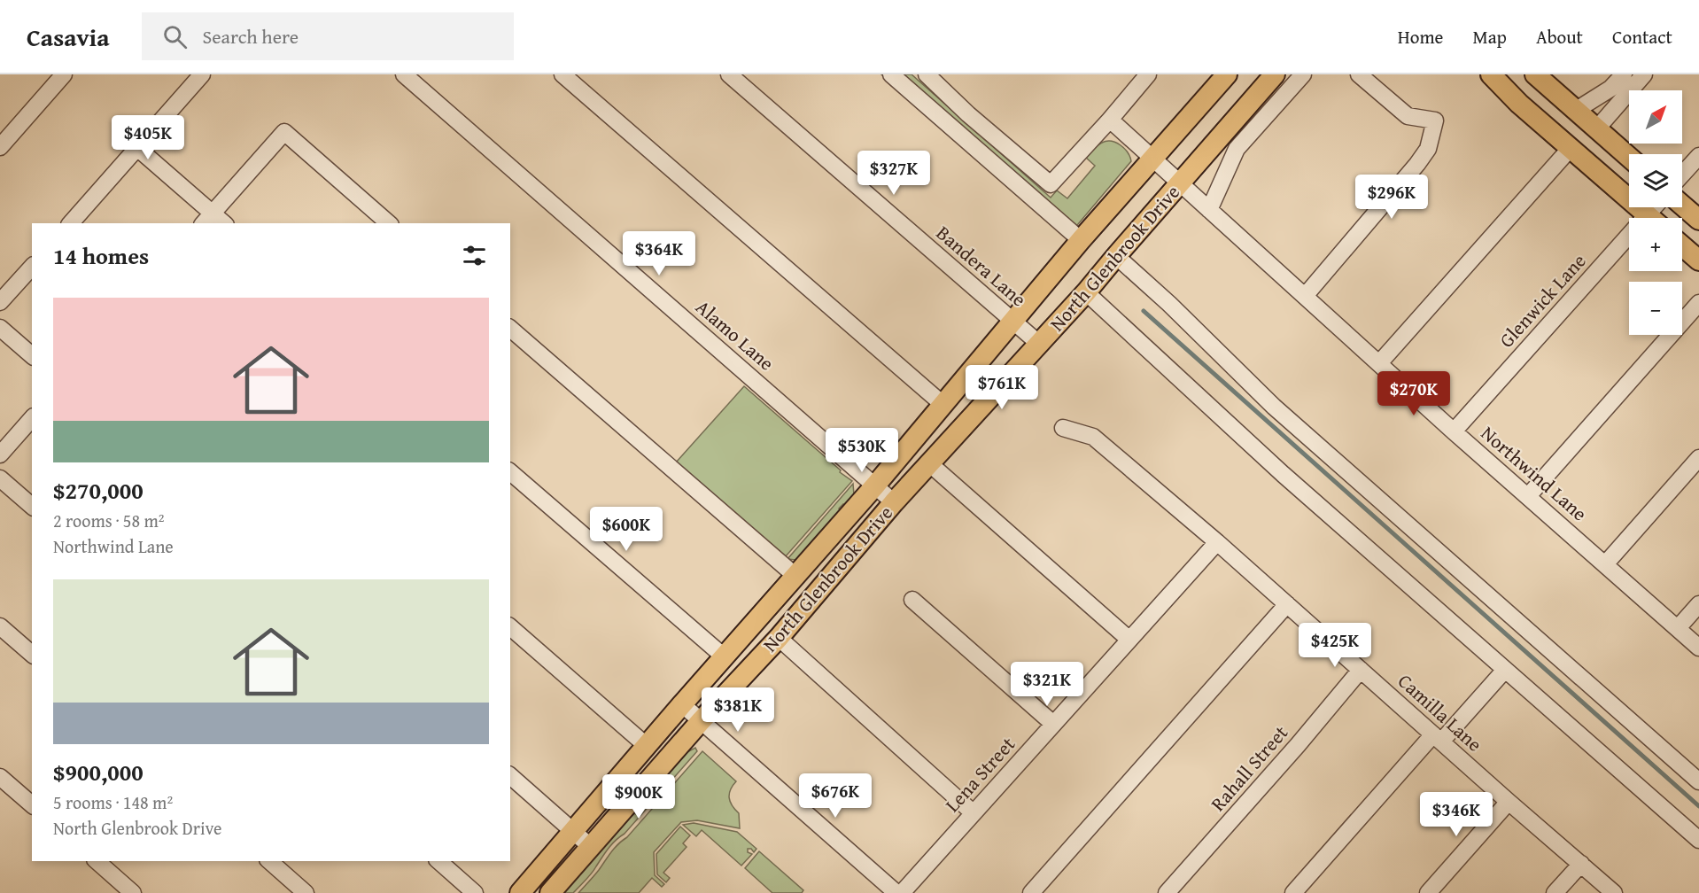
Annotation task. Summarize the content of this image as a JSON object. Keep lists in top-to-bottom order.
{
  "streets": {
    "main road": ["North Glenbrook Drive"],
    "street": [
      "Bandera Lane",
      "Glenwick Lane",
      "Alamo Lane",
      "Northwind Lane",
      "Camilla Lane",
      "Rahall Street",
      "Lena Street"
    ]
  },
  "crossings": [
    ["North Glenbrook Drive", "Bandera Lane"],
    ["North Glenbrook Drive", "Alamo Lane"],
    ["North Glenbrook Drive", "Northwind Lane"],
    ["Glenwick Lane", "Northwind Lane"],
    ["Camilla Lane", "Rahall Street"],
    ["Camilla Lane", "Lena Street"]
  ],
  "north": "top right",
  "page": {
    "header": "Casavia",
    "search": "Search here",
    "nav": [
      "Home",
      "Map",
      "About",
      "Contact"
    ],
    "map_buttons": ["+", "−"],
    "price": [
      "$405K",
      "$327K",
      "$296K",
      "$364K",
      "$761K",
      "$270K",
      "$530K",
      "$600K",
      "$425K",
      "$321K",
      "$381K",
      "$676K",
      "$900K",
      "$346K"
    ],
    "heading": "14 homes",
    "list": [
      {
        "name": "$270,000",
        "note": "2 rooms · 58 m² · Northwind Lane"
      },
      {
        "name": "$900,000",
        "note": "5 rooms · 148 m² · North Glenbrook Drive"
      }
    ]
  }
}
